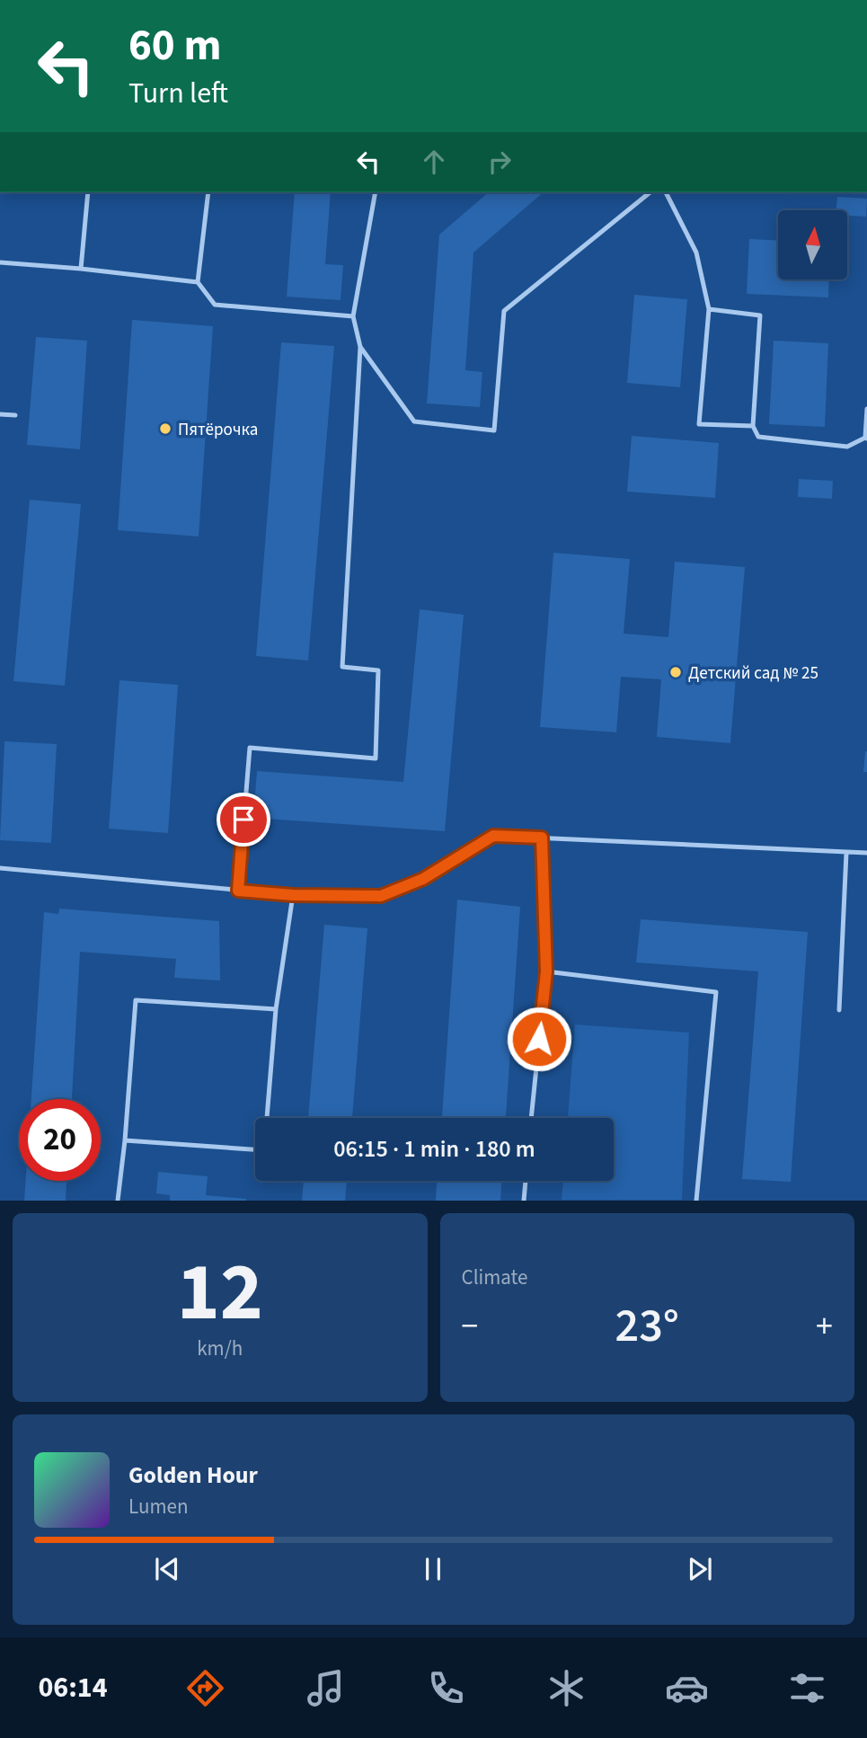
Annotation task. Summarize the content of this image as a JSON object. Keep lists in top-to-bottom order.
{
  "places": ["Пятёрочка", "Детский сад № 25"],
  "north": "top",
  "page": {
    "turn": ["60 m", "Turn left"],
    "limit": "20",
    "trip": "06:15 · 1 min · 180 m",
    "tile": [
      ["12", "km/h"],
      "Climate"
    ],
    "heat": ["−", "23°", "+"],
    "song": ["Golden Hour", "Lumen"],
    "tabs": "06:14"
  }
}
